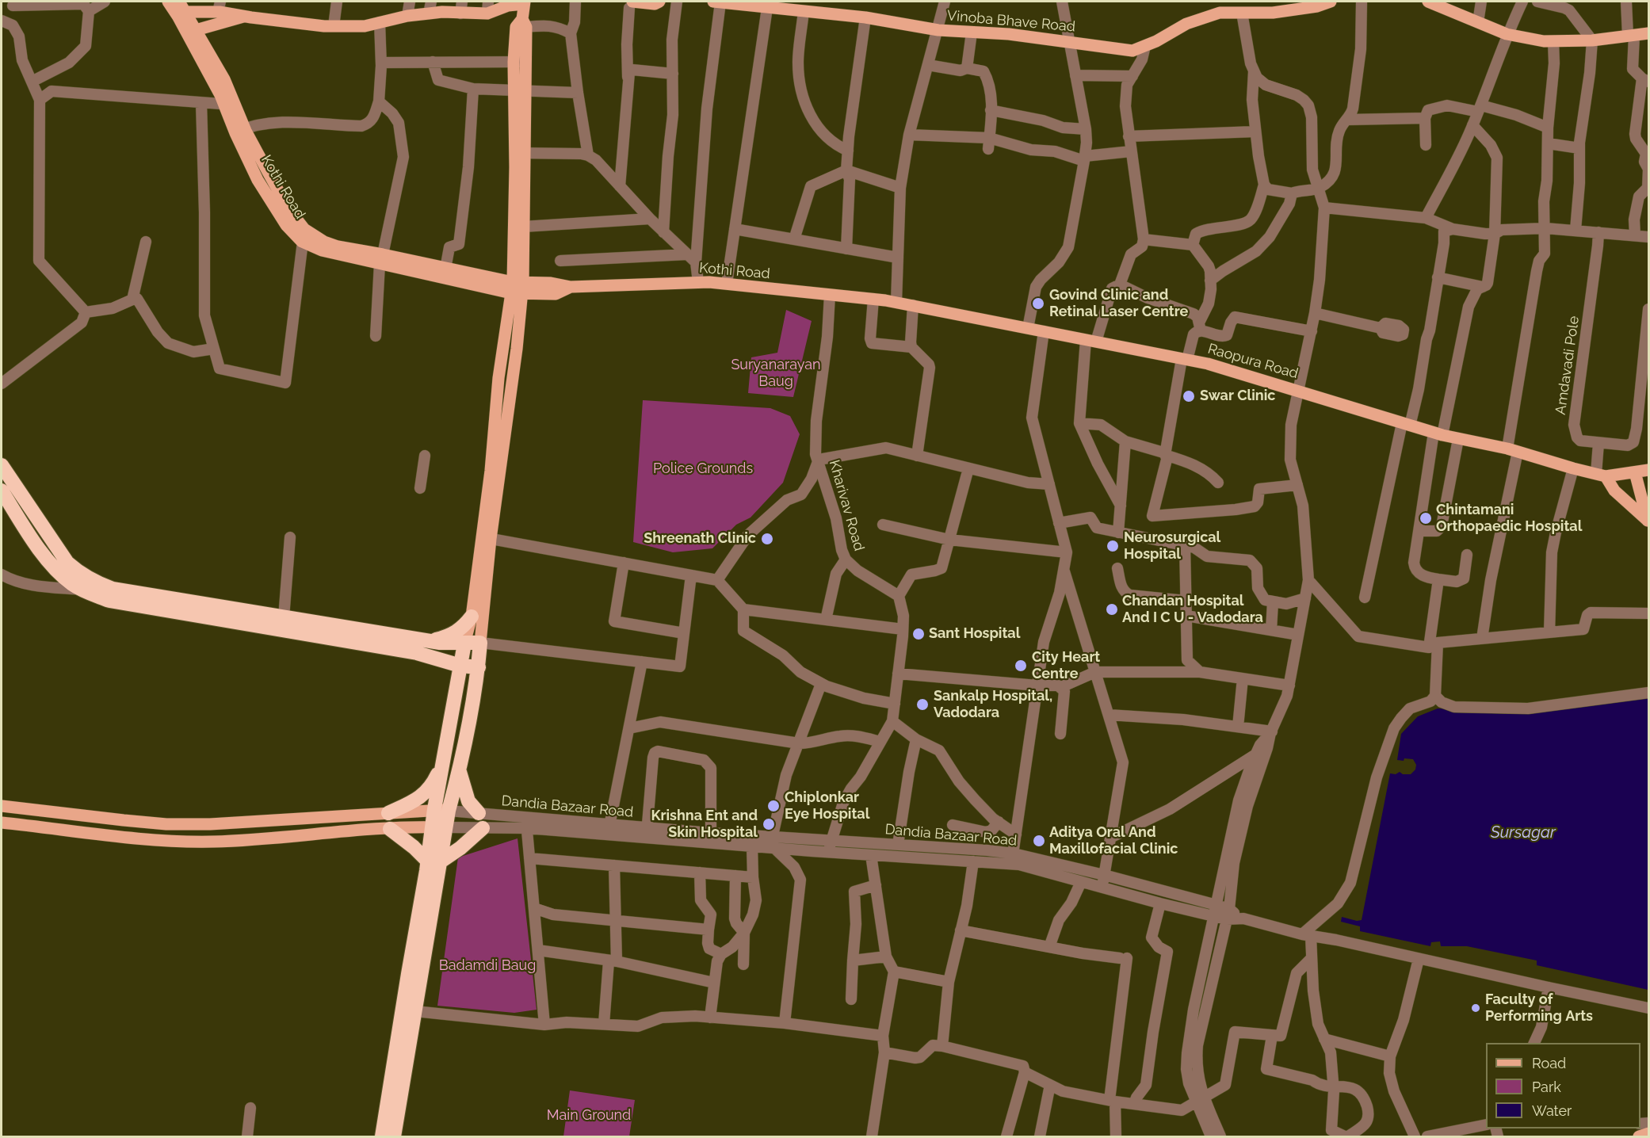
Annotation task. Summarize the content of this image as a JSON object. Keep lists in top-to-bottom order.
{
  "streets": {
    "main road": ["Vinoba Bhave Road", "Kothi Road", "Raopura Road"],
    "street": ["Amdavadi Pole", "Kharivav Road", "Dandia Bazaar Road"]
  },
  "crossings": [
    ["Kothi Road", "Raopura Road"],
    ["Kothi Road", "Kharivav Road"]
  ],
  "water": ["Sursagar"],
  "parks": [
    "Suryanarayan Baug",
    "Police Grounds",
    "Badamdi Baug",
    "Main Ground"
  ],
  "places": [
    "Govind Clinic and Retinal Laser Centre",
    "Swar Clinic",
    "Chintamani Orthopaedic Hospital",
    "Shreenath Clinic",
    "Neurosurgical Hospital",
    "Chandan Hospital And I C U - Vadodara",
    "Sant Hospital",
    "City Heart Centre",
    "Sankalp Hospital, Vadodara",
    "Chiplonkar Eye Hospital",
    "Krishna Ent and Skin Hospital",
    "Aditya Oral And Maxillofacial Clinic",
    "Faculty of Performing Arts"
  ],
  "legend": ["Road", "Park", "Water"]
}
